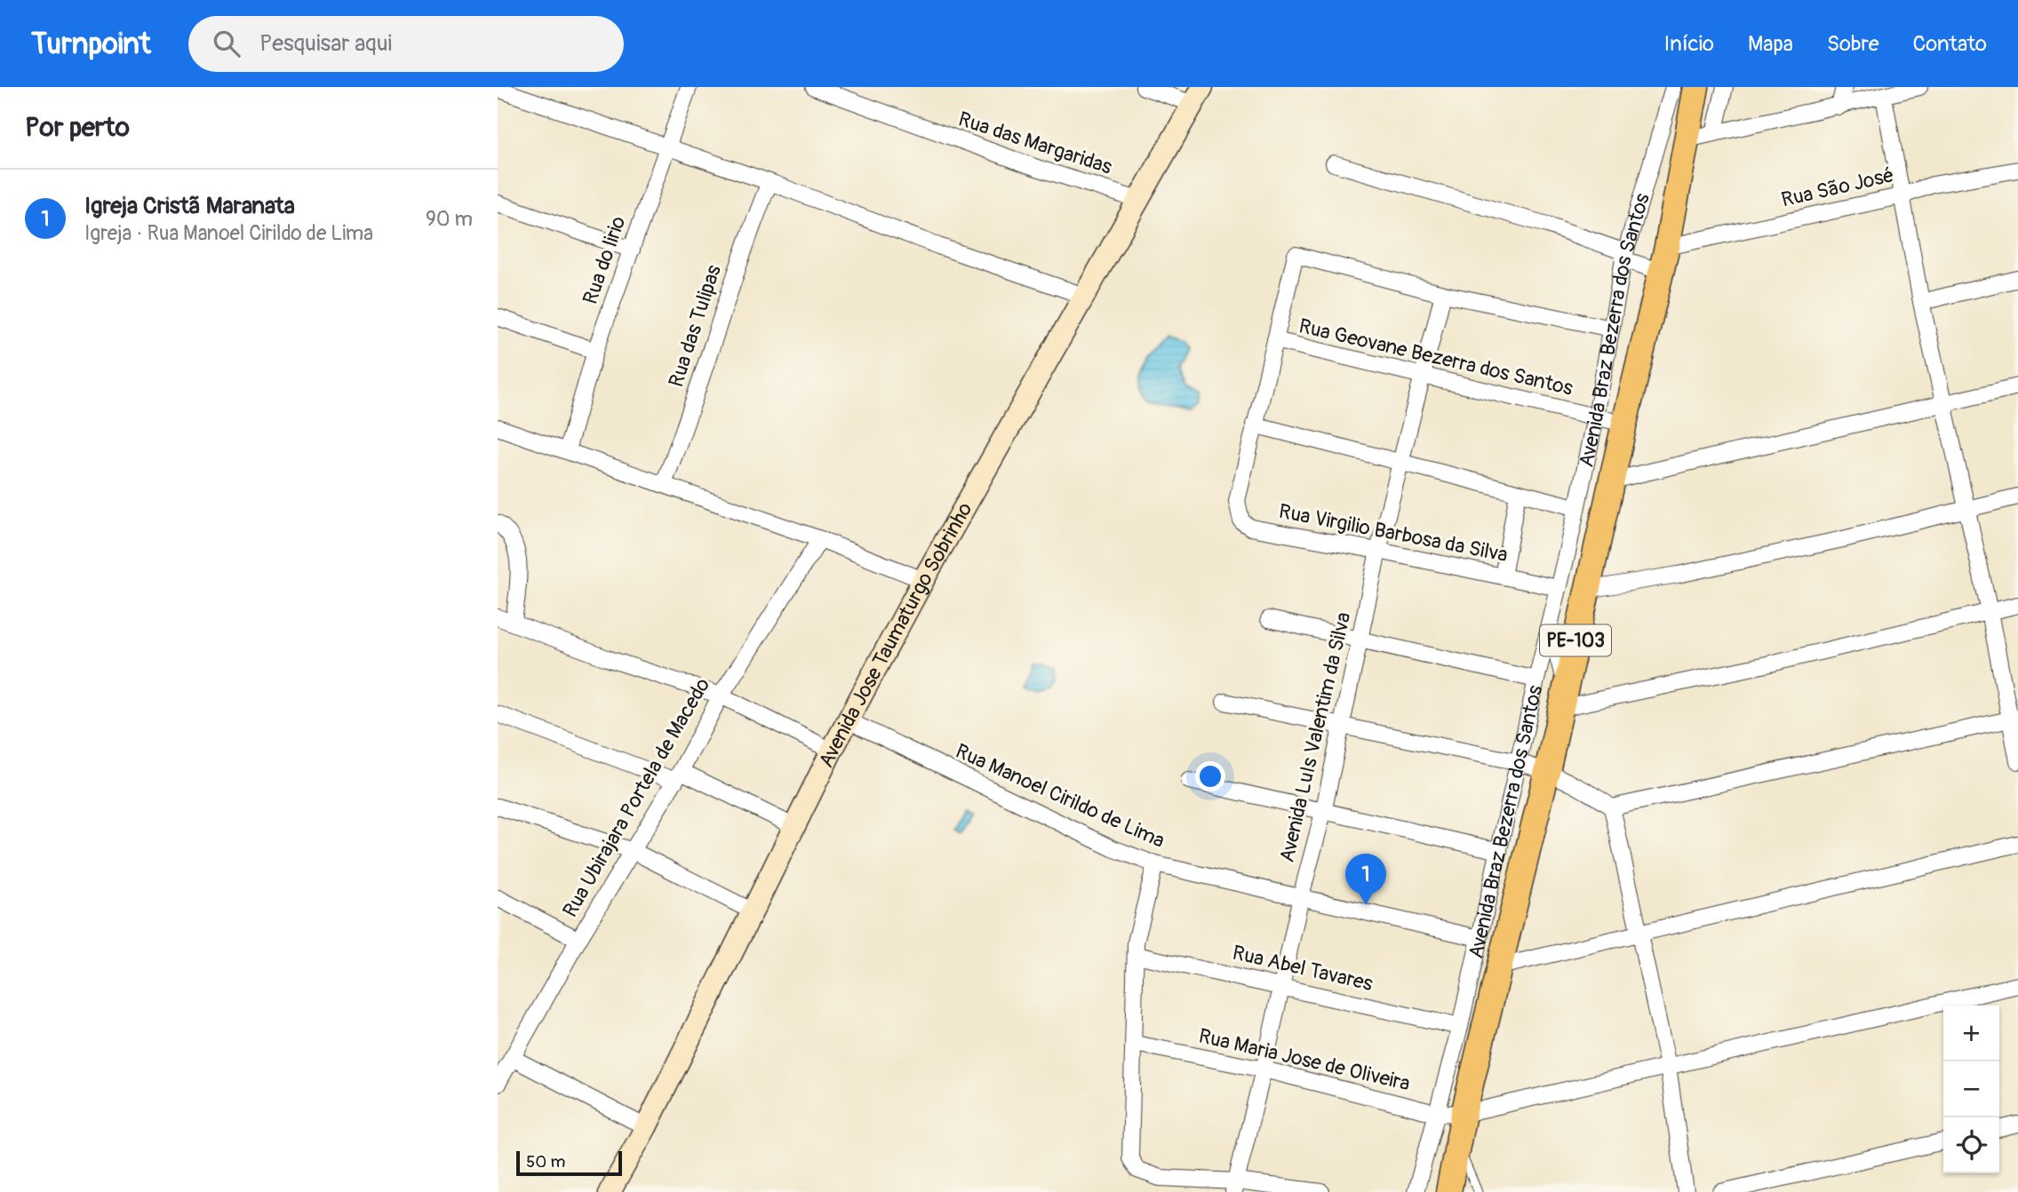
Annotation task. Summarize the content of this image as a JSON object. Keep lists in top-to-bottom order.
{
  "streets": {
    "main road": ["Avenida Braz Bezerra dos Santos", "PE-103"],
    "street": [
      "Rua das Margaridas",
      "Rua São José",
      "Rua do lirio",
      "Rua das Tulipas",
      "Rua Geovane Bezerra dos Santos",
      "Rua Virgilio Barbosa da Silva",
      "Avenida Jose Taumaturgo Sobrinho",
      "Avenida LuIs Valentim da Silva",
      "Rua Manoel Cirildo de Lima",
      "Rua Ubirajara Portela de Macedo",
      "Rua Abel Tavares",
      "Rua Maria Jose de Oliveira"
    ]
  },
  "crossings": [
    ["Rua das Margaridas", "Avenida Jose Taumaturgo Sobrinho"],
    ["Rua São José", "Avenida Braz Bezerra dos Santos"],
    ["Avenida Braz Bezerra dos Santos", "Rua Geovane Bezerra dos Santos"],
    ["Avenida Braz Bezerra dos Santos", "Rua Virgilio Barbosa da Silva"],
    ["Avenida Braz Bezerra dos Santos", "Rua Manoel Cirildo de Lima"],
    ["Avenida Braz Bezerra dos Santos", "Rua Abel Tavares"],
    ["Avenida Braz Bezerra dos Santos", "Rua Maria Jose de Oliveira"],
    ["Rua Geovane Bezerra dos Santos", "Avenida LuIs Valentim da Silva"],
    ["Rua Virgilio Barbosa da Silva", "Avenida LuIs Valentim da Silva"],
    ["Avenida Jose Taumaturgo Sobrinho", "Rua Manoel Cirildo de Lima"],
    ["Avenida LuIs Valentim da Silva", "Rua Manoel Cirildo de Lima"],
    ["Avenida LuIs Valentim da Silva", "Rua Abel Tavares"],
    ["Avenida LuIs Valentim da Silva", "Rua Maria Jose de Oliveira"]
  ],
  "scale_bar": "50 m",
  "page": {
    "header": "Turnpoint",
    "search": "Pesquisar aqui",
    "nav": [
      "Início",
      "Mapa",
      "Sobre",
      "Contato"
    ],
    "heading": "Por perto",
    "list": [
      {
        "mark": "1",
        "name": "Igreja Cristã Maranata",
        "note": "Igreja · Rua Manoel Cirildo de Lima",
        "value": "90 m"
      }
    ],
    "pins": "1",
    "map_buttons": ["+", "−"],
    "scale": "50 m"
  }
}
